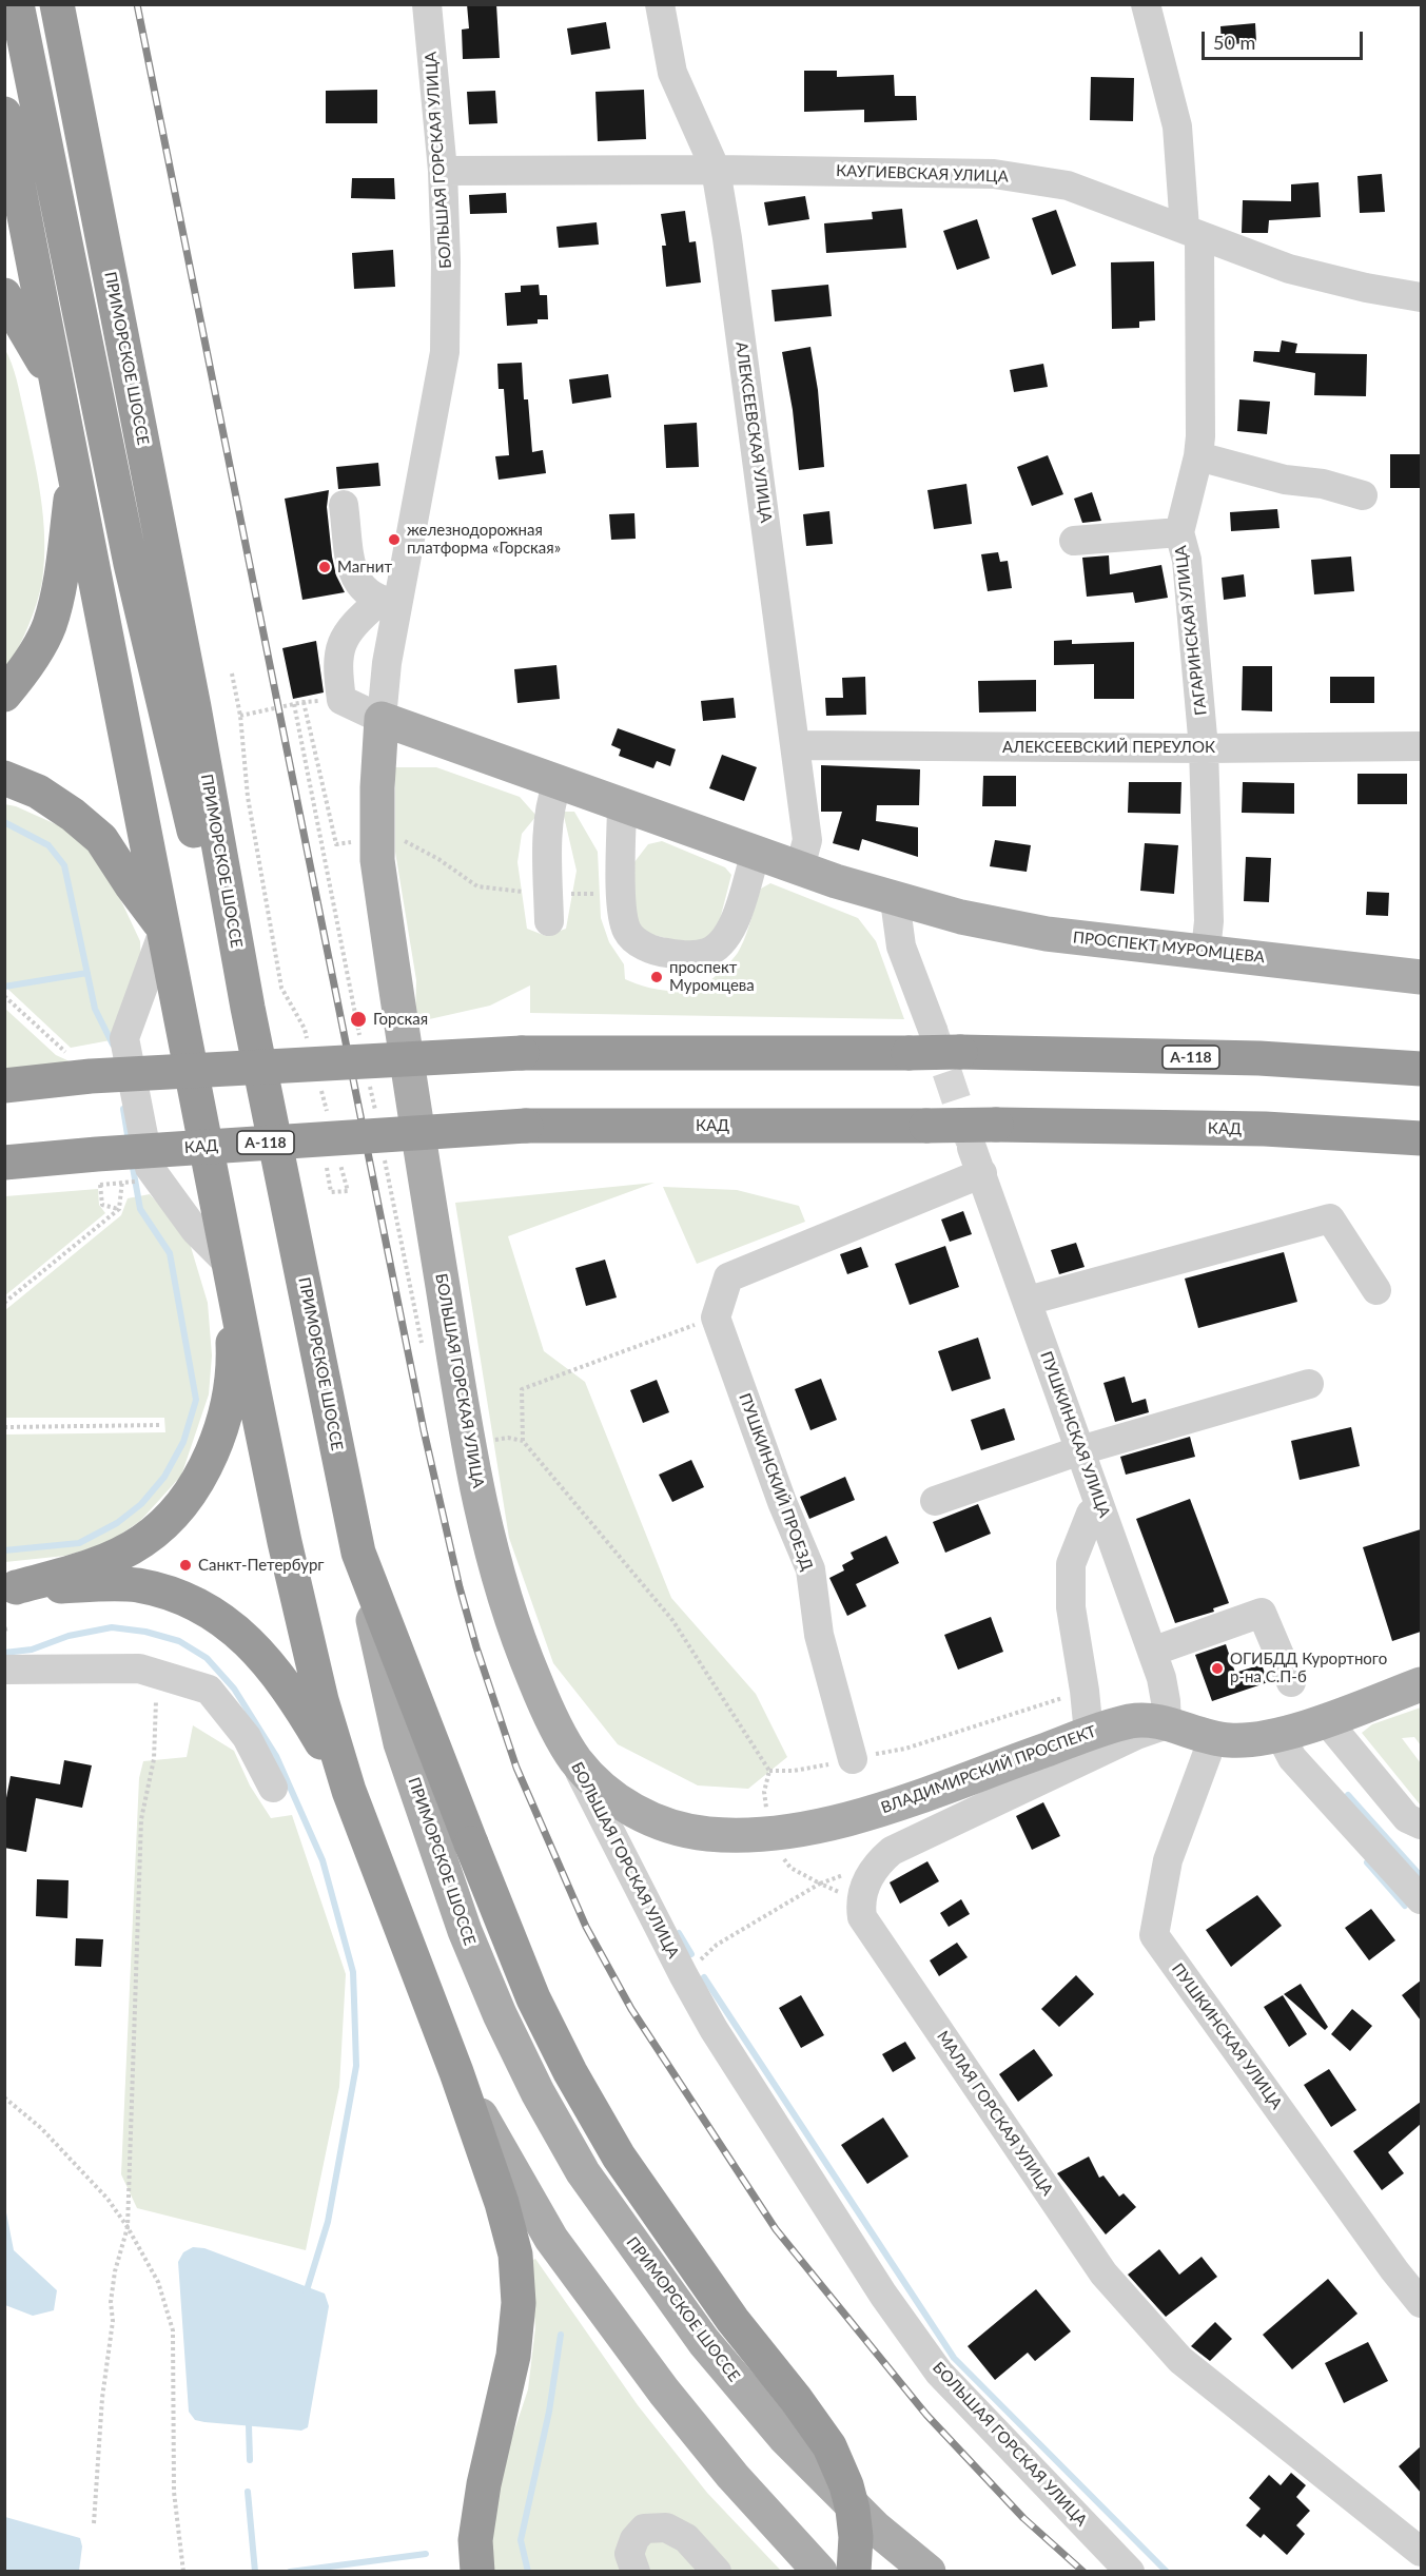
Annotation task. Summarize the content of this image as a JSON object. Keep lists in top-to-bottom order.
{
  "streets": {
    "highway": ["ПРИМОРСКОЕ ШОССЕ", "А-118", "КАД"],
    "main road": ["БОЛЬШАЯ ГОРСКАЯ УЛИЦА", "ПРОСПЕКТ МУРОМЦЕВА", "ВЛАДИМИРСКИЙ ПРОСПЕКТ"],
    "street": [
      "КАУГИЕВСКАЯ УЛИЦА",
      "АЛЕКСЕЕВСКАЯ УЛИЦА",
      "ГАГАРИНСКАЯ УЛИЦА",
      "АЛЕКСЕЕВСКИЙ ПЕРЕУЛОК",
      "ПУШКИНСКАЯ УЛИЦА",
      "ПУШКИНСКИЙ ПРОЕЗД",
      "МАЛАЯ ГОРСКАЯ УЛИЦА"
    ]
  },
  "crossings": [
    ["БОЛЬШАЯ ГОРСКАЯ УЛИЦА", "КАУГИЕВСКАЯ УЛИЦА"],
    ["БОЛЬШАЯ ГОРСКАЯ УЛИЦА", "ПРОСПЕКТ МУРОМЦЕВА"],
    ["БОЛЬШАЯ ГОРСКАЯ УЛИЦА", "ВЛАДИМИРСКИЙ ПРОСПЕКТ"],
    ["КАУГИЕВСКАЯ УЛИЦА", "АЛЕКСЕЕВСКАЯ УЛИЦА"],
    ["КАУГИЕВСКАЯ УЛИЦА", "ГАГАРИНСКАЯ УЛИЦА"],
    ["АЛЕКСЕЕВСКАЯ УЛИЦА", "АЛЕКСЕЕВСКИЙ ПЕРЕУЛОК"],
    ["АЛЕКСЕЕВСКАЯ УЛИЦА", "ПРОСПЕКТ МУРОМЦЕВА"],
    ["ГАГАРИНСКАЯ УЛИЦА", "АЛЕКСЕЕВСКИЙ ПЕРЕУЛОК"],
    ["ГАГАРИНСКАЯ УЛИЦА", "ПРОСПЕКТ МУРОМЦЕВА"],
    ["КАД", "ПУШКИНСКАЯ УЛИЦА"],
    ["ПУШКИНСКАЯ УЛИЦА", "ВЛАДИМИРСКИЙ ПРОСПЕКТ"]
  ],
  "places": [
    "железнодорожная платформа «Горская»",
    "Магнит",
    "проспект Муромцева",
    "Горская",
    "Санкт-Петербург",
    "ОГИБДД Курортного р-на С.П-б"
  ],
  "scale_bar": "50 m"
}
